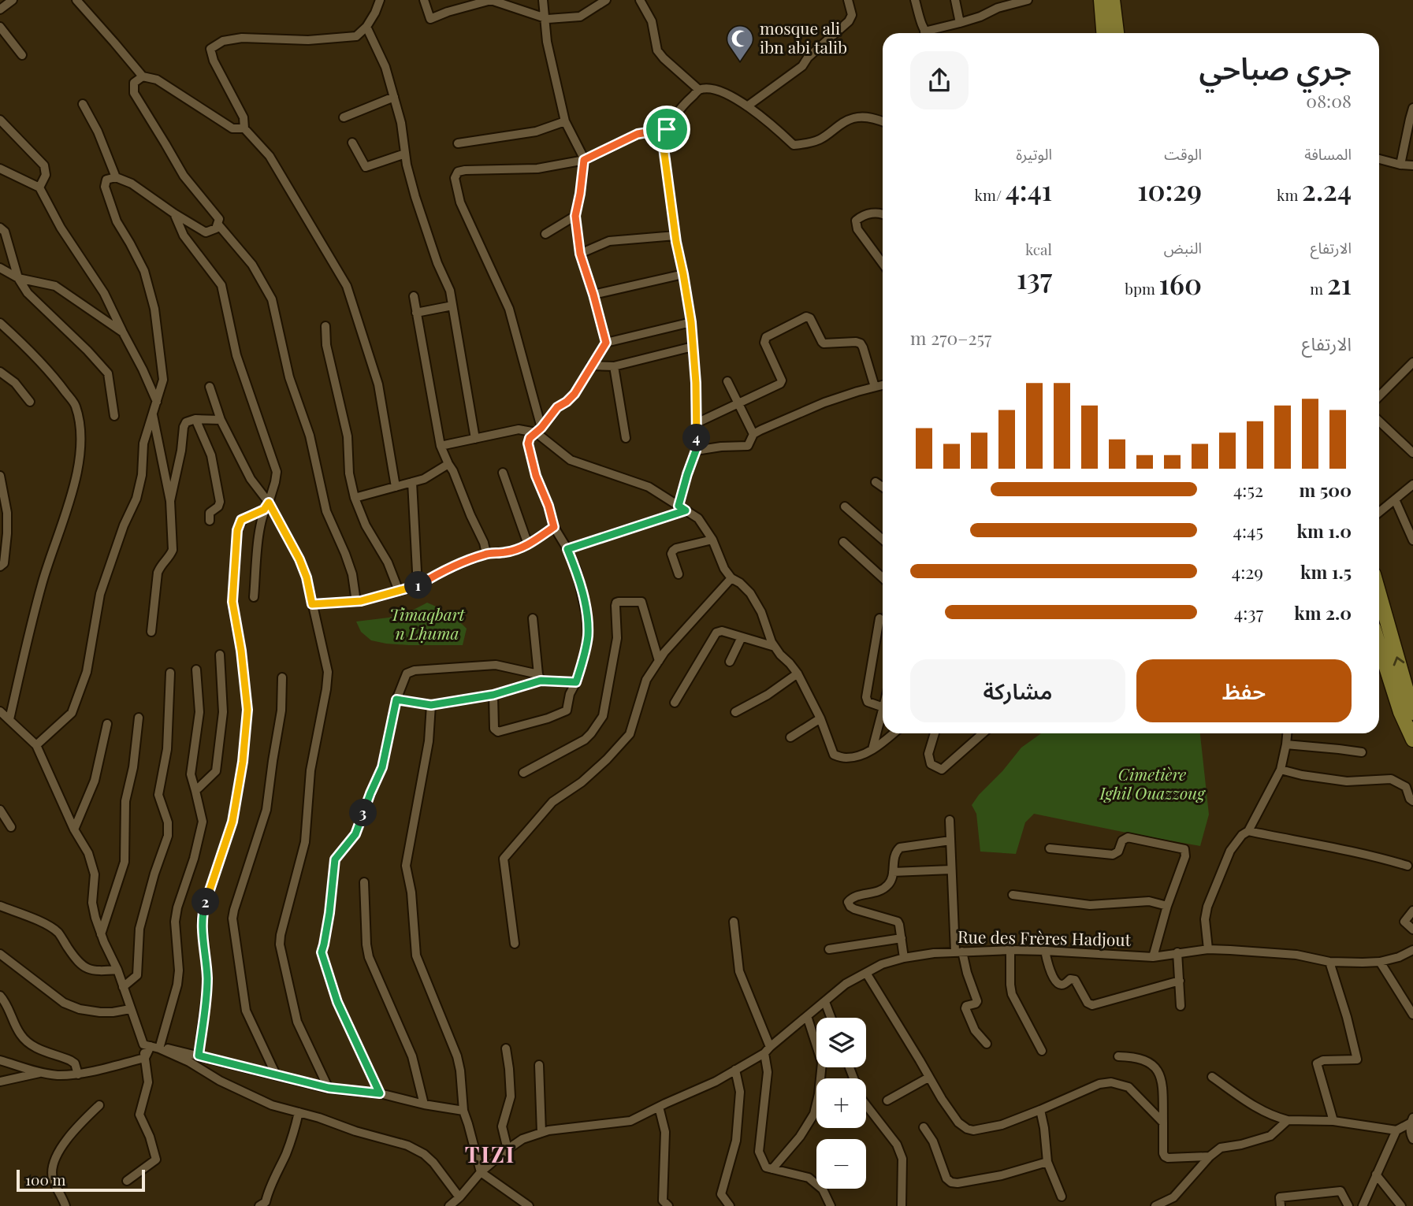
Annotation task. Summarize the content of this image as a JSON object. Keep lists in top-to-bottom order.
{
  "streets": {
    "street": ["Rue des Frères Hadjout"]
  },
  "districts": ["TIZI"],
  "parks": ["Timaqbart n Lḥuma", "Cimetière Ighil Ouazzoug"],
  "places": {
    "mosque": ["mosque ali ibn abi talib"]
  },
  "scale_bar": "100 m",
  "page": {
    "heading": ["جري صباحي", "08:08"],
    "stats": [
      ["المسافة", "2.24 km"],
      ["الوقت", "10:29"],
      ["الوتيرة", "4:41 /km"],
      ["الارتفاع", "21 m"],
      ["النبض", "160 bpm"],
      ["kcal", "137"]
    ],
    "chart": ["الارتفاع", "257–270 m"],
    "pins": [
      "4",
      "1",
      "3",
      "2"
    ],
    "list": [
      {
        "name": "500 m",
        "note": "4:52"
      },
      {
        "name": "1.0 km",
        "note": "4:45"
      },
      {
        "name": "1.5 km",
        "note": "4:29"
      },
      {
        "name": "2.0 km",
        "note": "4:37"
      }
    ],
    "buttons": ["حفظ", "مشاركة"],
    "map_buttons": ["+", "−"],
    "scale": "100 m"
  }
}
